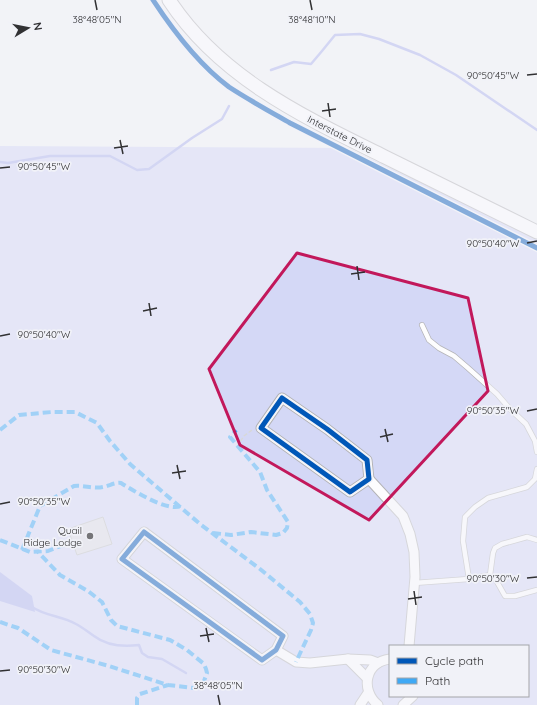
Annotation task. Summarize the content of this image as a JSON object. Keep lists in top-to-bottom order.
{
  "streets": {
    "main road": ["Interstate Drive"]
  },
  "places": ["Quail Ridge Lodge"],
  "legend": ["Cycle path", "Path"],
  "north": "right",
  "coordinates": [
    "38°48'05\"N",
    "38°48'10\"N",
    "90°50'45\"W",
    "90°50'40\"W",
    "90°50'35\"W",
    "90°50'30\"W"
  ]
}
